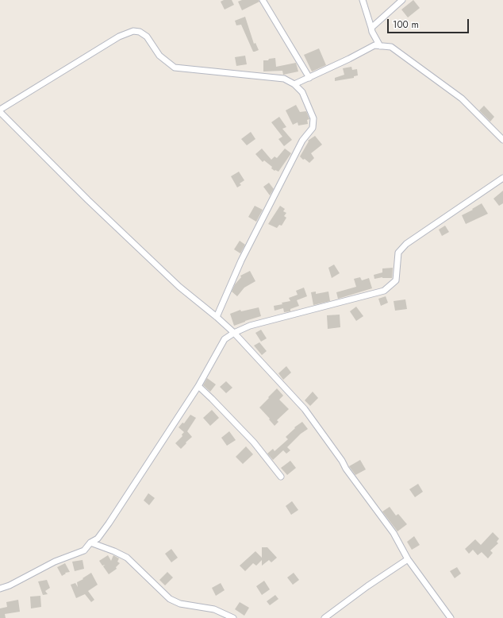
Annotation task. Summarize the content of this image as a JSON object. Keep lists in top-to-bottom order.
{
  "scale_bar": "100 m"
}
